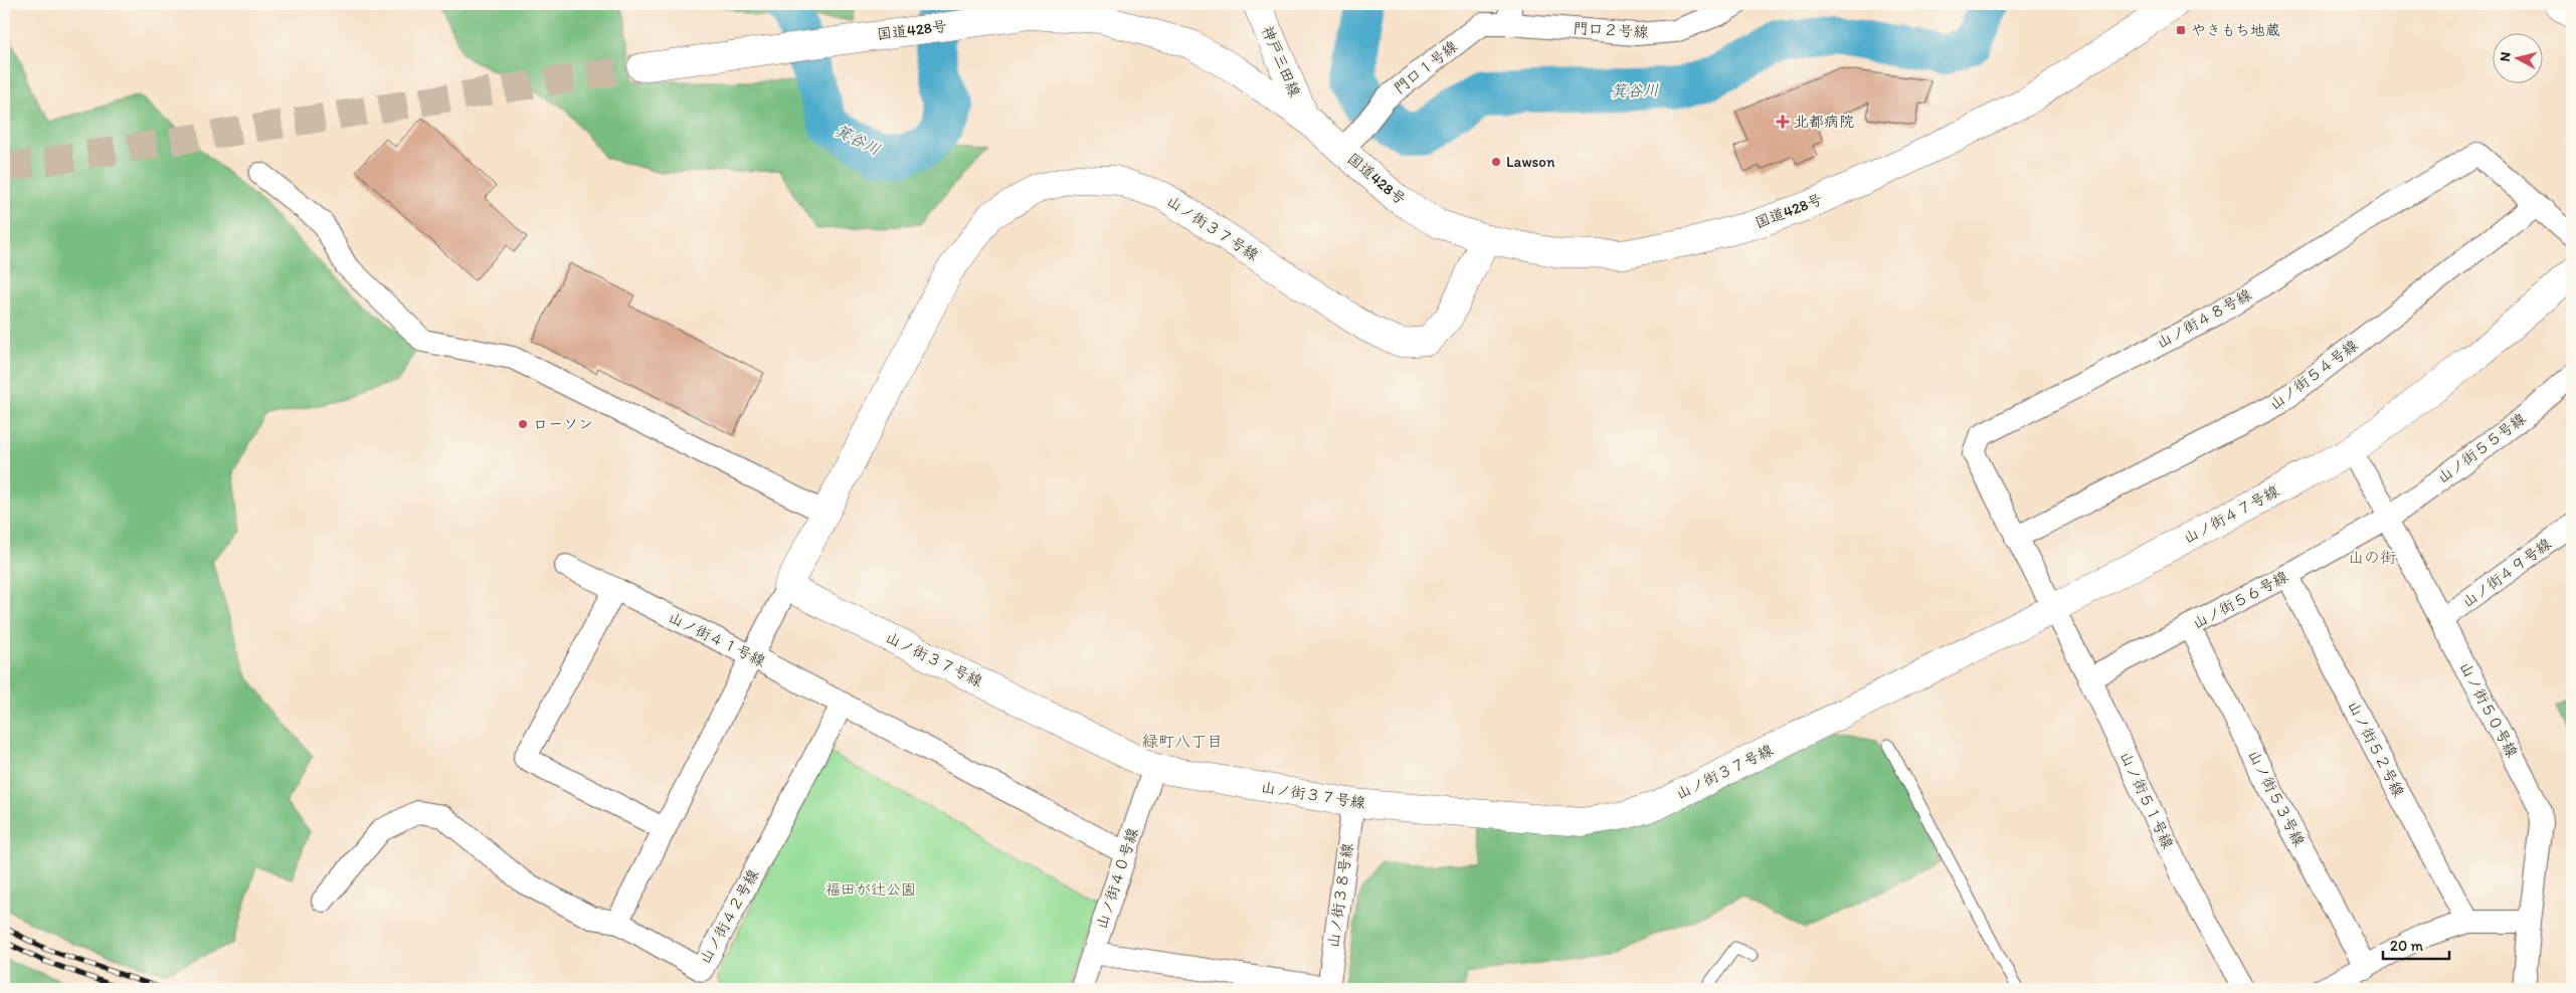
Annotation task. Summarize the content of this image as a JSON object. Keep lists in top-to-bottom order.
{
  "streets": {
    "main road": [
      "国道428号",
      "神戸三田線",
      "山ノ街３７号線",
      "山ノ街４７号線"
    ],
    "street": [
      "門口２号線",
      "門口１号線",
      "山ノ街４８号線",
      "山ノ街５４号線",
      "山ノ街５５号線",
      "山ノ街４９号線",
      "山ノ街５６号線",
      "山ノ街４１号線",
      "山ノ街５０号線",
      "山ノ街５２号線",
      "山ノ街５３号線",
      "山ノ街５１号線",
      "山ノ街４０号線",
      "山ノ街３８号線",
      "山ノ街４２号線"
    ]
  },
  "crossings": [
    ["国道428号", "神戸三田線"],
    ["国道428号", "門口１号線"],
    ["国道428号", "山ノ街３７号線"],
    ["門口２号線", "門口１号線"],
    ["山ノ街３７号線", "山ノ街４７号線"],
    ["山ノ街３７号線", "山ノ街４１号線"],
    ["山ノ街３７号線", "山ノ街４０号線"],
    ["山ノ街３７号線", "山ノ街３８号線"],
    ["山ノ街４８号線", "山ノ街５４号線"],
    ["山ノ街４８号線", "山ノ街４７号線"],
    ["山ノ街４８号線", "山ノ街５１号線"],
    ["山ノ街５５号線", "山ノ街５６号線"],
    ["山ノ街５５号線", "山ノ街５０号線"],
    ["山ノ街４７号線", "山ノ街５０号線"],
    ["山ノ街４７号線", "山ノ街５１号線"],
    ["山ノ街４９号線", "山ノ街５０号線"],
    ["山ノ街５６号線", "山ノ街５０号線"],
    ["山ノ街５６号線", "山ノ街５２号線"],
    ["山ノ街５６号線", "山ノ街５３号線"],
    ["山ノ街５６号線", "山ノ街５１号線"],
    ["山ノ街４１号線", "山ノ街４０号線"],
    ["山ノ街４１号線", "山ノ街４２号線"]
  ],
  "districts": ["山の街", "緑町八丁目"],
  "water": ["箕谷川"],
  "parks": ["福田が辻公園"],
  "places": {
    "transit": ["やきもち地蔵"],
    "health": ["北都病院"],
    "other": ["Lawson", "ローソン"]
  },
  "scale_bar": "20 m",
  "north": "left"
}
